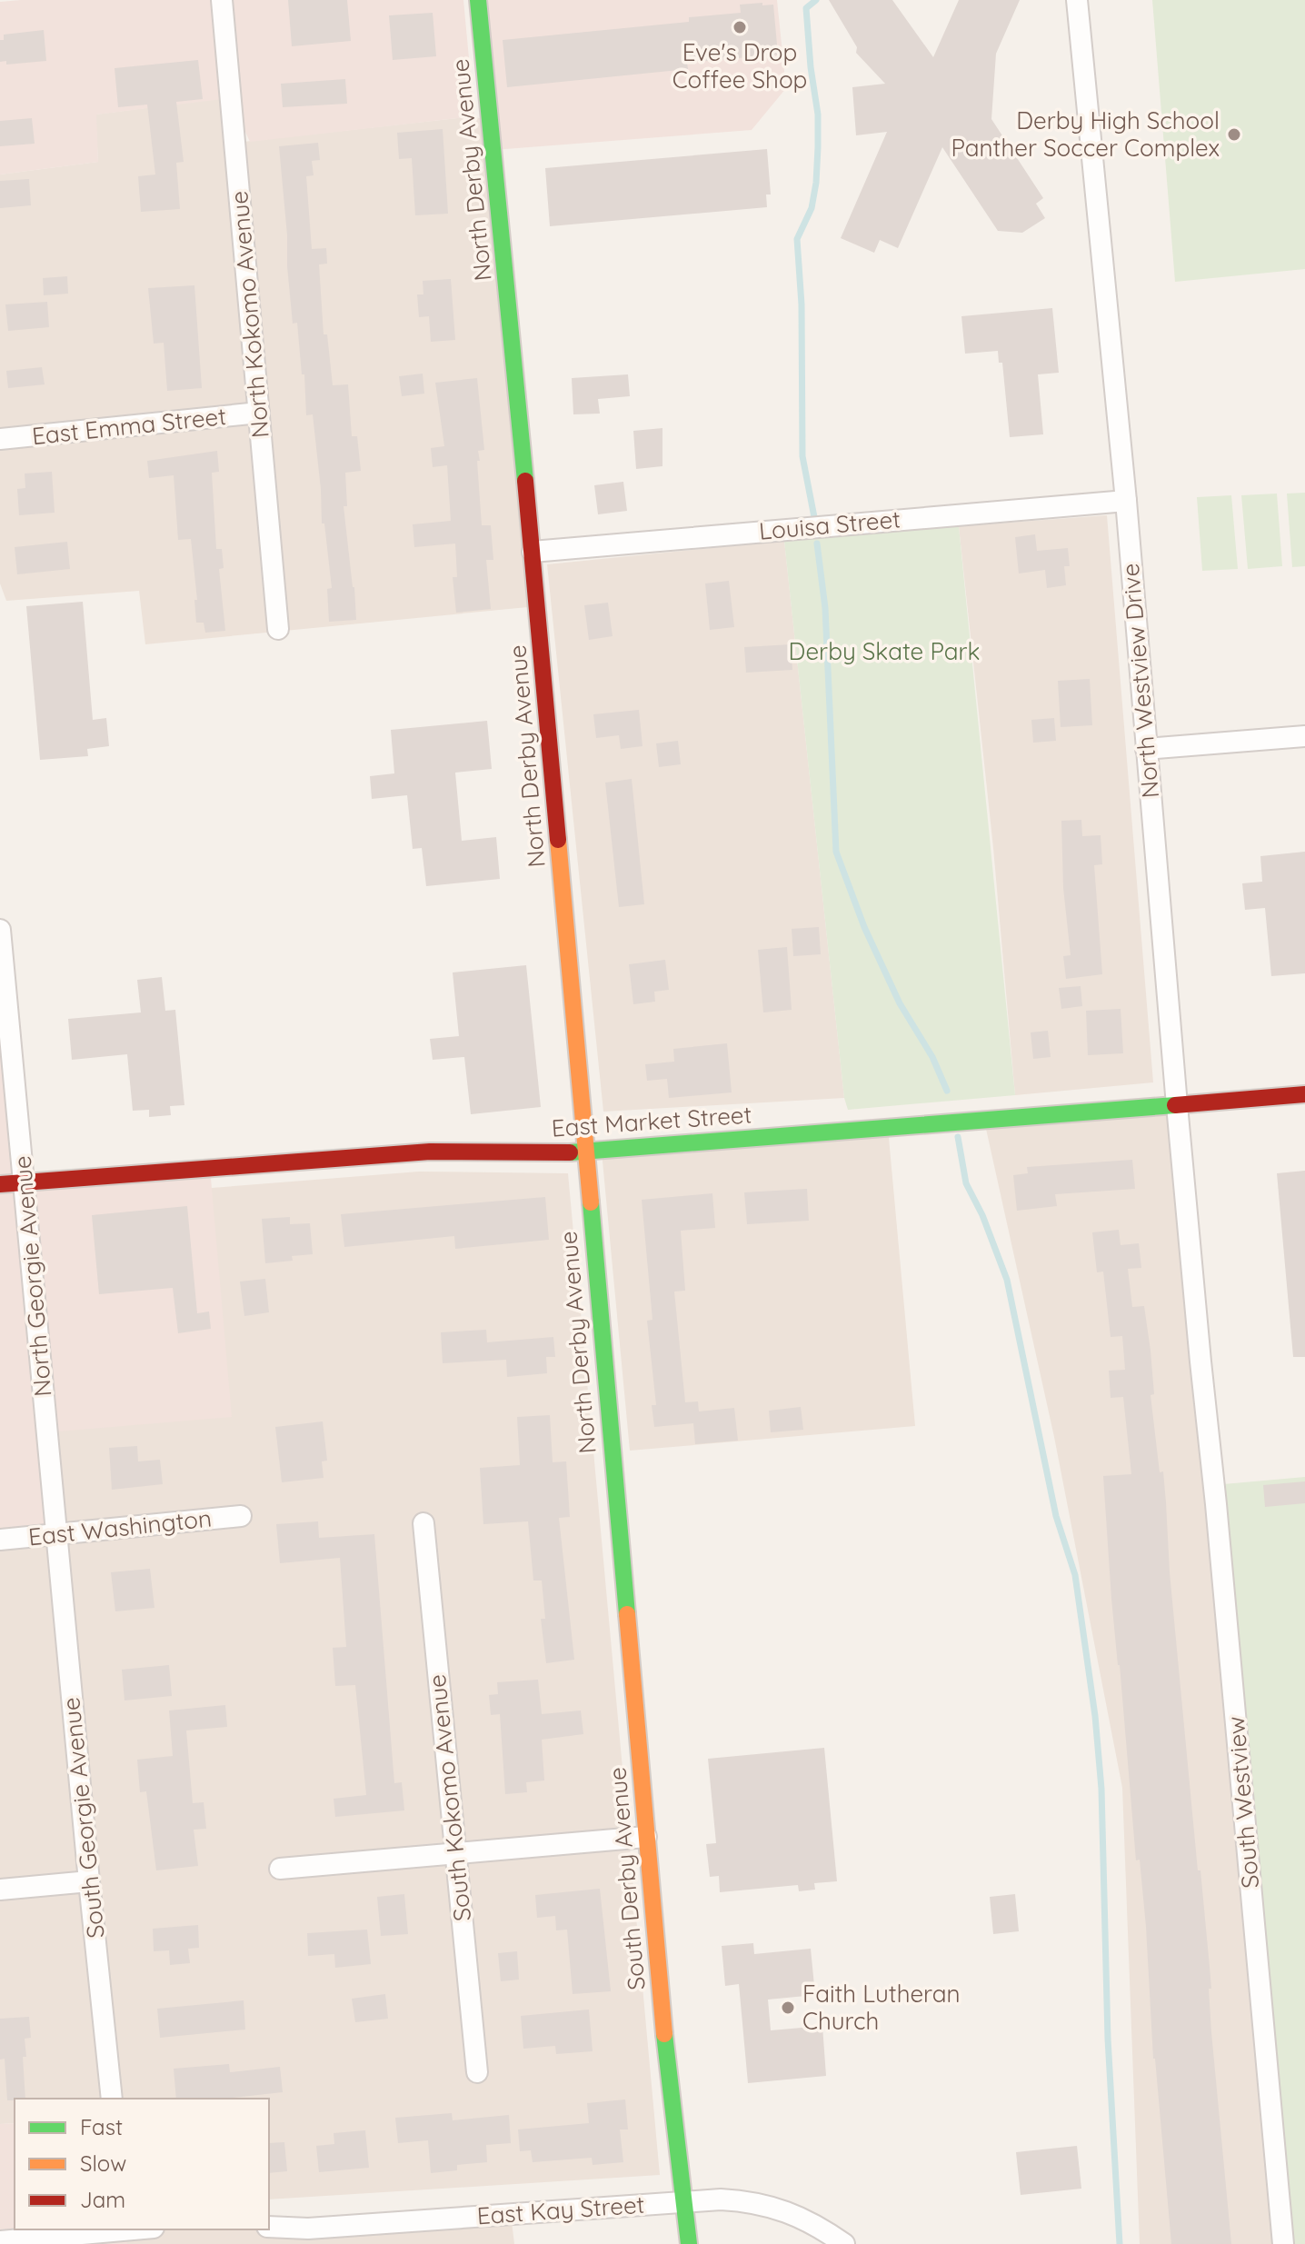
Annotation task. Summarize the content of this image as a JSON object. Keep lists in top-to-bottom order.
{
  "streets": {
    "street": [
      "North Derby Avenue",
      "North Kokomo Avenue",
      "East Emma Street",
      "Louisa Street",
      "North Westview Drive",
      "East Market Street",
      "North Georgie Avenue",
      "East Washington",
      "South Kokomo Avenue",
      "South Westview",
      "South Georgie Avenue",
      "South Derby Avenue",
      "East Kay Street"
    ]
  },
  "crossings": [
    ["North Derby Avenue", "Louisa Street"],
    ["North Derby Avenue", "East Market Street"],
    ["North Derby Avenue", "South Derby Avenue"],
    ["North Kokomo Avenue", "East Emma Street"],
    ["Louisa Street", "North Westview Drive"],
    ["North Westview Drive", "East Market Street"],
    ["North Westview Drive", "South Westview"],
    ["East Market Street", "North Georgie Avenue"],
    ["North Georgie Avenue", "East Washington"],
    ["North Georgie Avenue", "South Georgie Avenue"],
    ["East Washington", "South Georgie Avenue"],
    ["South Derby Avenue", "East Kay Street"]
  ],
  "parks": ["Derby Skate Park"],
  "places": ["Eve's Drop Coffee Shop", "Derby High School Panther Soccer Complex", "Faith Lutheran Church"],
  "legend": ["Fast", "Slow", "Jam"]
}
